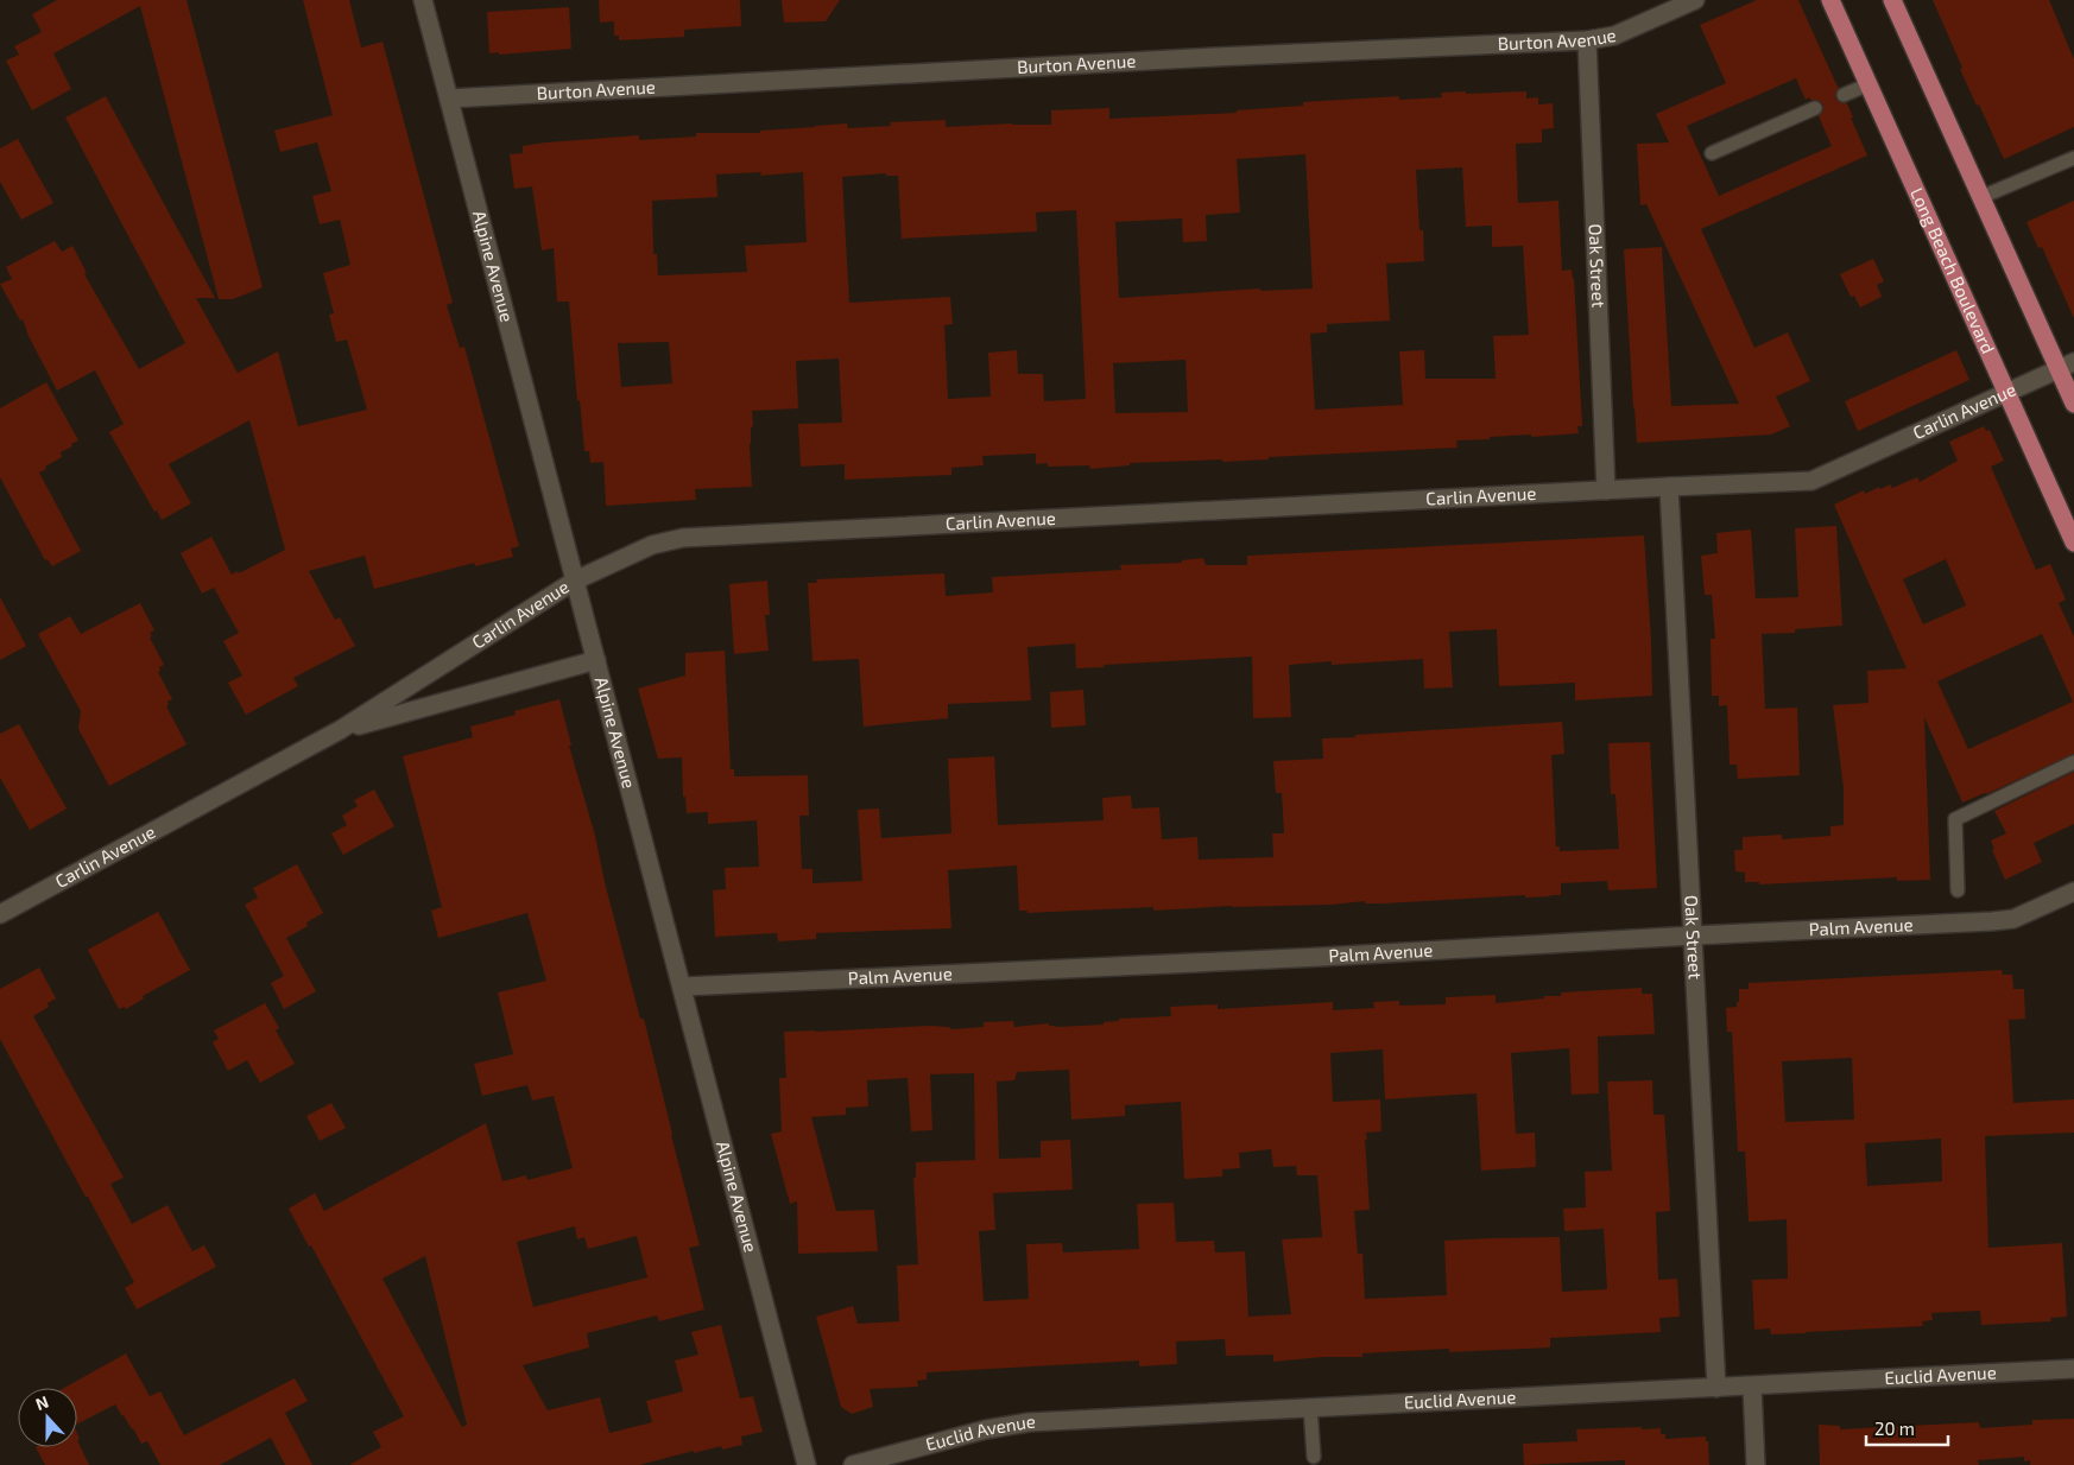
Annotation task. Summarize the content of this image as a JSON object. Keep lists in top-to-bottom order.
{
  "streets": {
    "main road": ["Long Beach Boulevard"],
    "street": [
      "Burton Avenue",
      "Oak Street",
      "Alpine Avenue",
      "Carlin Avenue",
      "Palm Avenue",
      "Euclid Avenue"
    ]
  },
  "crossings": [
    ["Burton Avenue", "Oak Street"],
    ["Burton Avenue", "Alpine Avenue"],
    ["Oak Street", "Carlin Avenue"],
    ["Oak Street", "Palm Avenue"],
    ["Oak Street", "Euclid Avenue"],
    ["Alpine Avenue", "Carlin Avenue"],
    ["Alpine Avenue", "Palm Avenue"],
    ["Long Beach Boulevard", "Carlin Avenue"]
  ],
  "scale_bar": "20 m",
  "north": "top"
}
